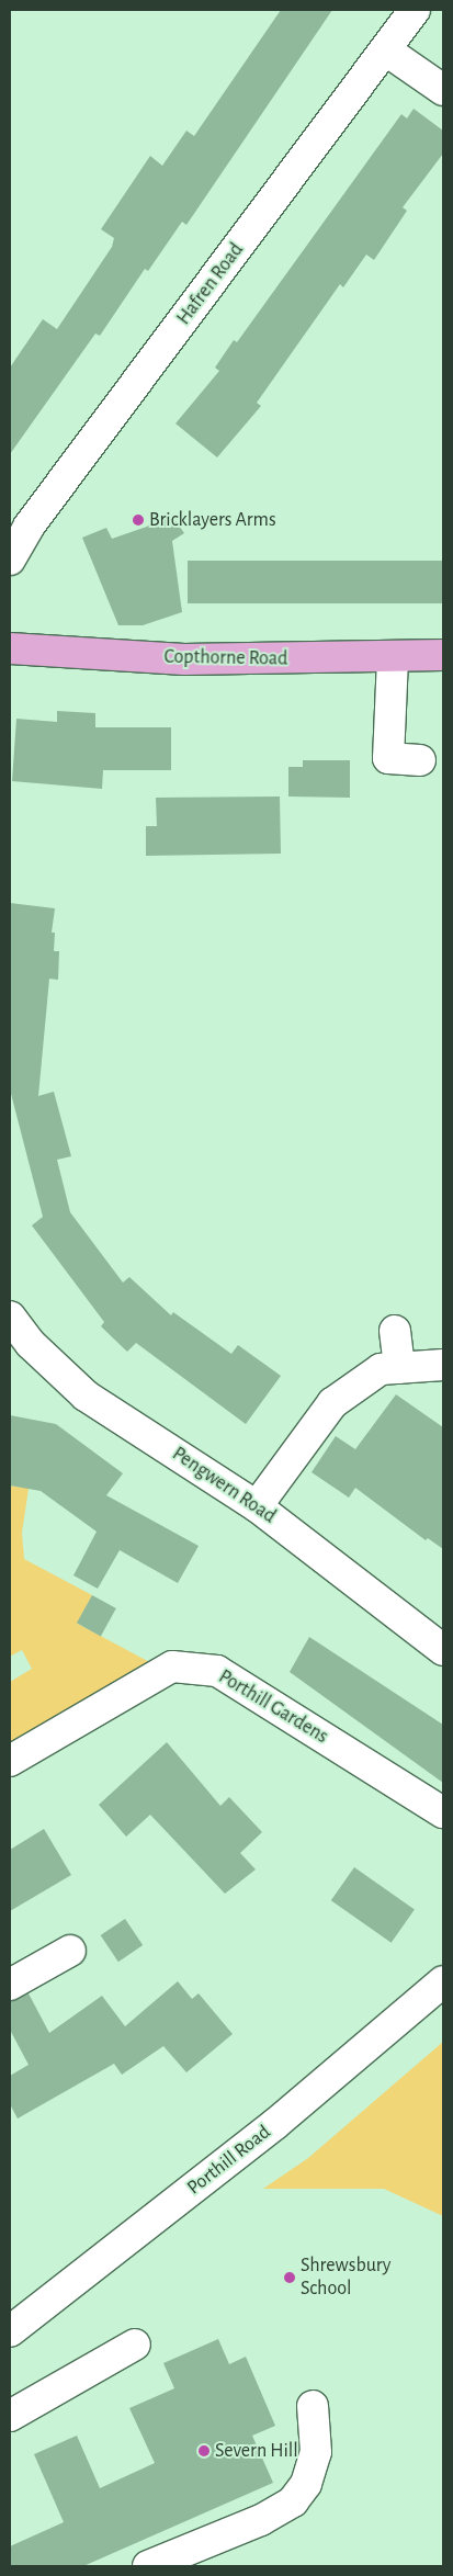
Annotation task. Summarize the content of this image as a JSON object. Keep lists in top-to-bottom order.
{
  "streets": {
    "main road": ["Copthorne Road"],
    "street": [
      "Hafren Road",
      "Pengwern Road",
      "Porthill Gardens",
      "Porthill Road"
    ]
  },
  "places": ["Bricklayers Arms", "Shrewsbury School", "Severn Hill"]
}
